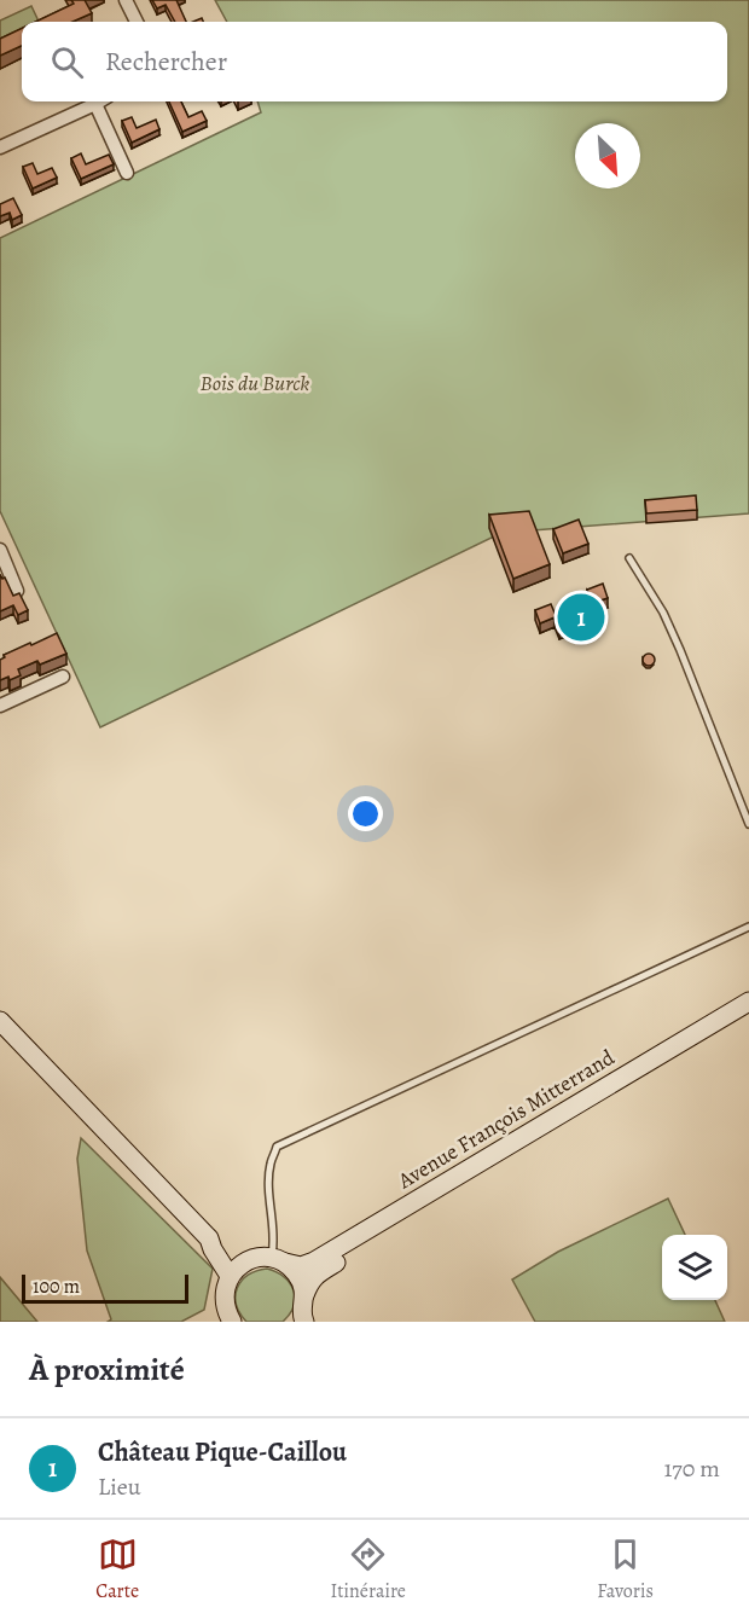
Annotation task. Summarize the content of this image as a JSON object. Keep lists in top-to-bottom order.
{
  "streets": {
    "main road": ["Avenue François Mitterrand"]
  },
  "parks": ["Bois du Burck"],
  "scale_bar": "100 m",
  "north": "bottom right",
  "page": {
    "search": "Rechercher",
    "pins": "1",
    "scale": "100 m",
    "heading": "À proximité",
    "list": [
      {
        "mark": "1",
        "name": "Château Pique-Caillou",
        "note": "Lieu",
        "value": "170 m"
      }
    ],
    "nav": ["Carte", "Itinéraire", "Favoris"]
  }
}
